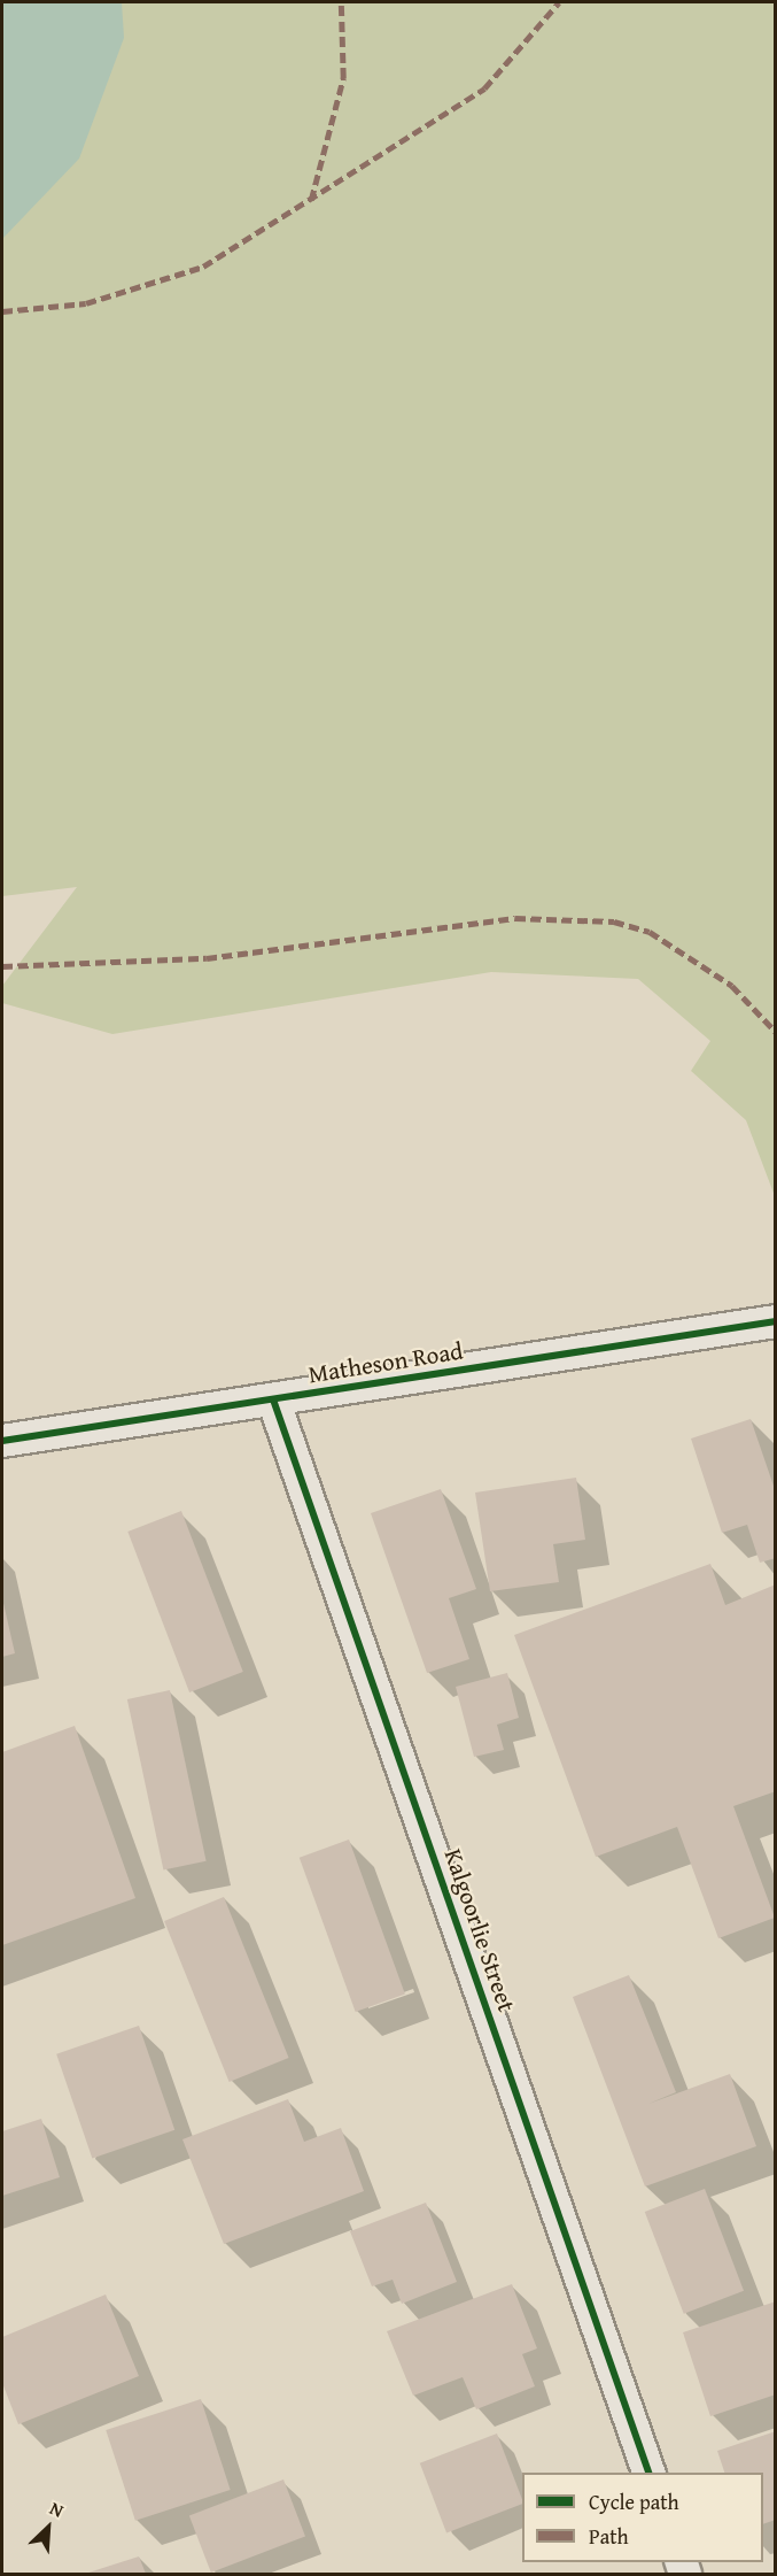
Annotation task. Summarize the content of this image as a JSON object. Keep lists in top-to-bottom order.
{
  "streets": {
    "street": ["Matheson Road", "Kalgoorlie Street"]
  },
  "crossings": [
    ["Matheson Road", "Kalgoorlie Street"]
  ],
  "legend": ["Cycle path", "Path"],
  "north": "top right"
}
